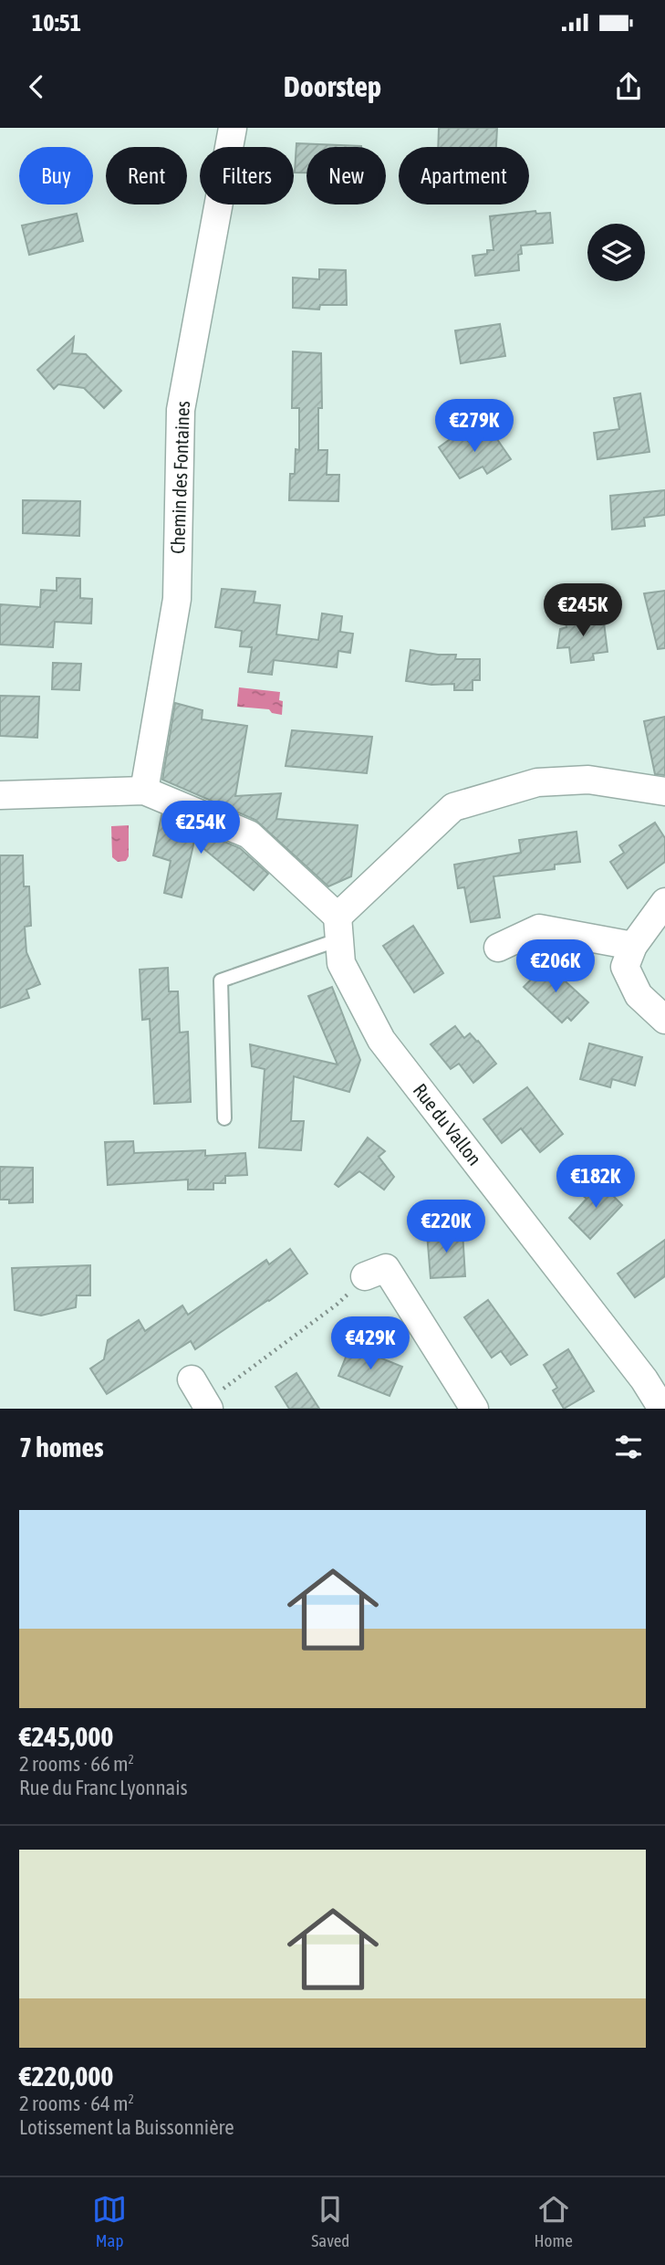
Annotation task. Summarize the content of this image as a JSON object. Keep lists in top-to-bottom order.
{
  "streets": {
    "street": ["Chemin des Fontaines", "Rue du Vallon"]
  },
  "page": {
    "status": "10:51",
    "header": "Doorstep",
    "chip": [
      "Buy",
      "Rent",
      "Filters",
      "New",
      "Apartment"
    ],
    "price": [
      "€279K",
      "€245K",
      "€254K",
      "€206K",
      "€182K",
      "€220K",
      "€429K"
    ],
    "heading": "7 homes",
    "list": [
      {
        "name": "€245,000",
        "note": "2 rooms · 66 m² · Rue du Franc Lyonnais"
      },
      {
        "name": "€220,000",
        "note": "2 rooms · 64 m² · Lotissement la Buissonnière"
      }
    ],
    "tabs": ["Map", "Saved", "Home"]
  }
}
